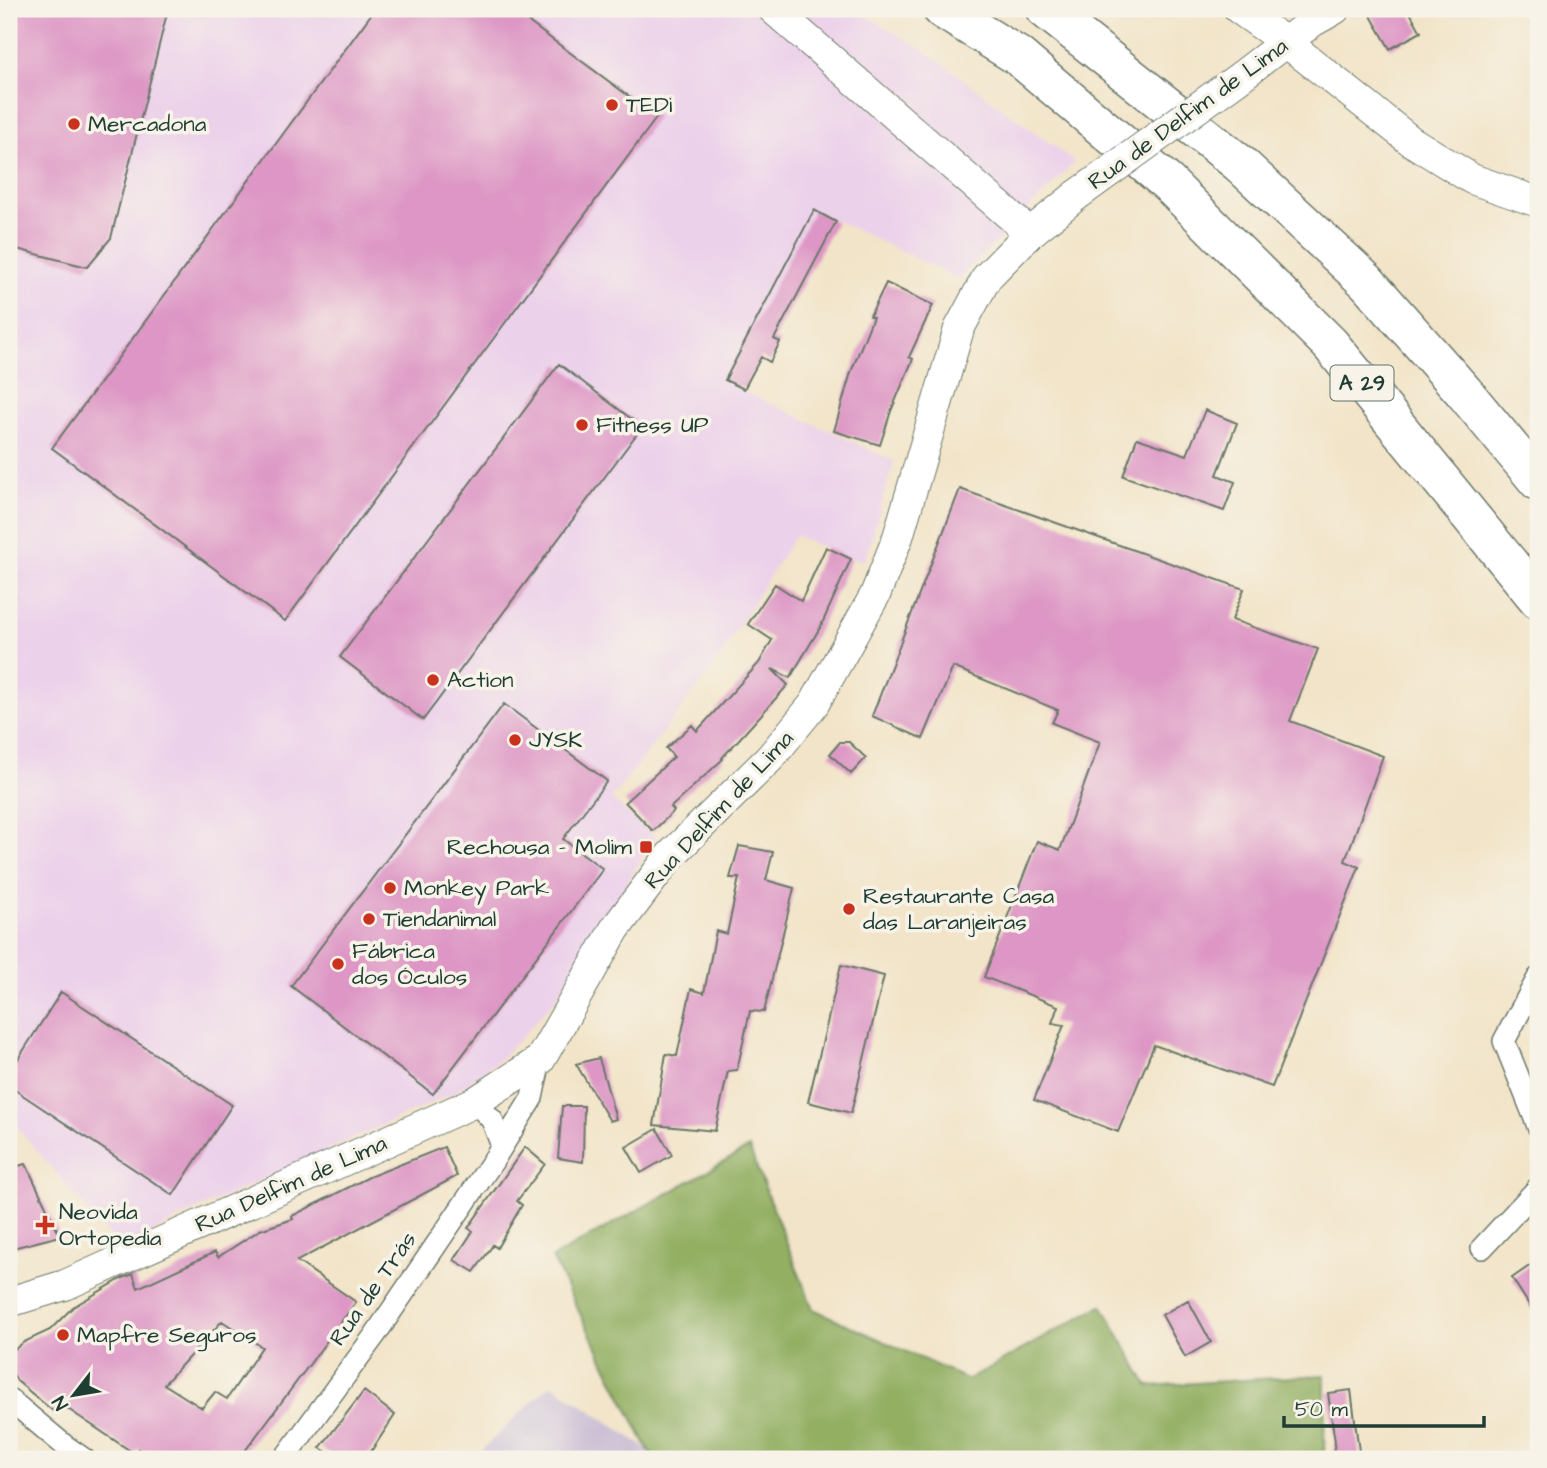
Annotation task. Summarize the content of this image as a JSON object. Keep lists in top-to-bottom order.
{
  "streets": {
    "highway": ["A 29"],
    "main road": ["Rua de Delfim de Lima", "Rua Delfim de Lima"],
    "street": ["Rua de Trás"]
  },
  "crossings": [
    ["Rua de Delfim de Lima", "Rua Delfim de Lima"],
    ["Rua Delfim de Lima", "Rua de Trás"]
  ],
  "places": {
    "other": [
      "TEDi",
      "Mercadona",
      "Fitness UP",
      "Action",
      "JYSK",
      "Monkey Park",
      "Restaurante Casa das Laranjeiras",
      "Tiendanimal",
      "Fábrica dos Óculos",
      "Mapfre Seguros"
    ],
    "transit": ["Rechousa - Molim"],
    "health": ["Neovida Ortopedia"]
  },
  "scale_bar": "50 m",
  "north": "bottom left"
}
